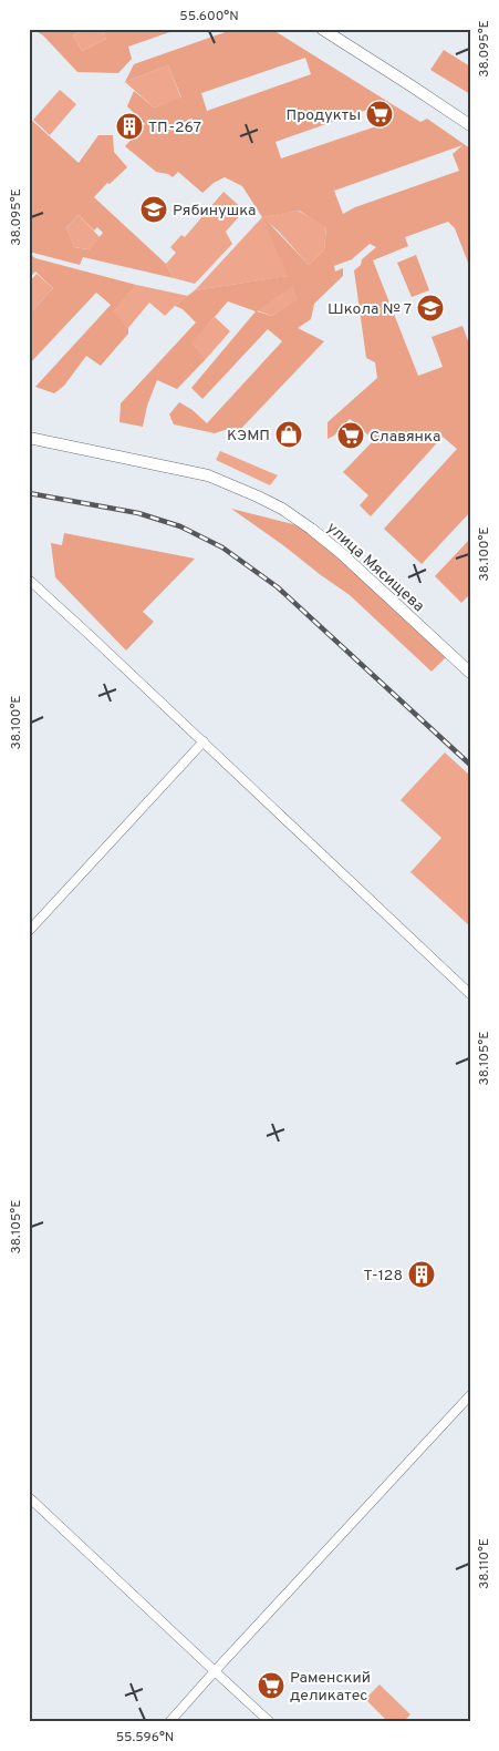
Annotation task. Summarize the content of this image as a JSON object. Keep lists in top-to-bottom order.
{
  "streets": {
    "main road": ["улица Мясищева"]
  },
  "places": {
    "supermarket": ["Продукты", "Славянка", "Раменский деликатес"],
    "building": ["ТП-267", "Т-128"],
    "school or university": ["Рябинушка", "Школа № 7"],
    "shop": ["КЭМП"]
  },
  "coordinates": [
    "55.600°N",
    "38.095°E",
    "38.100°E",
    "38.105°E",
    "38.110°E",
    "55.596°N"
  ]
}
